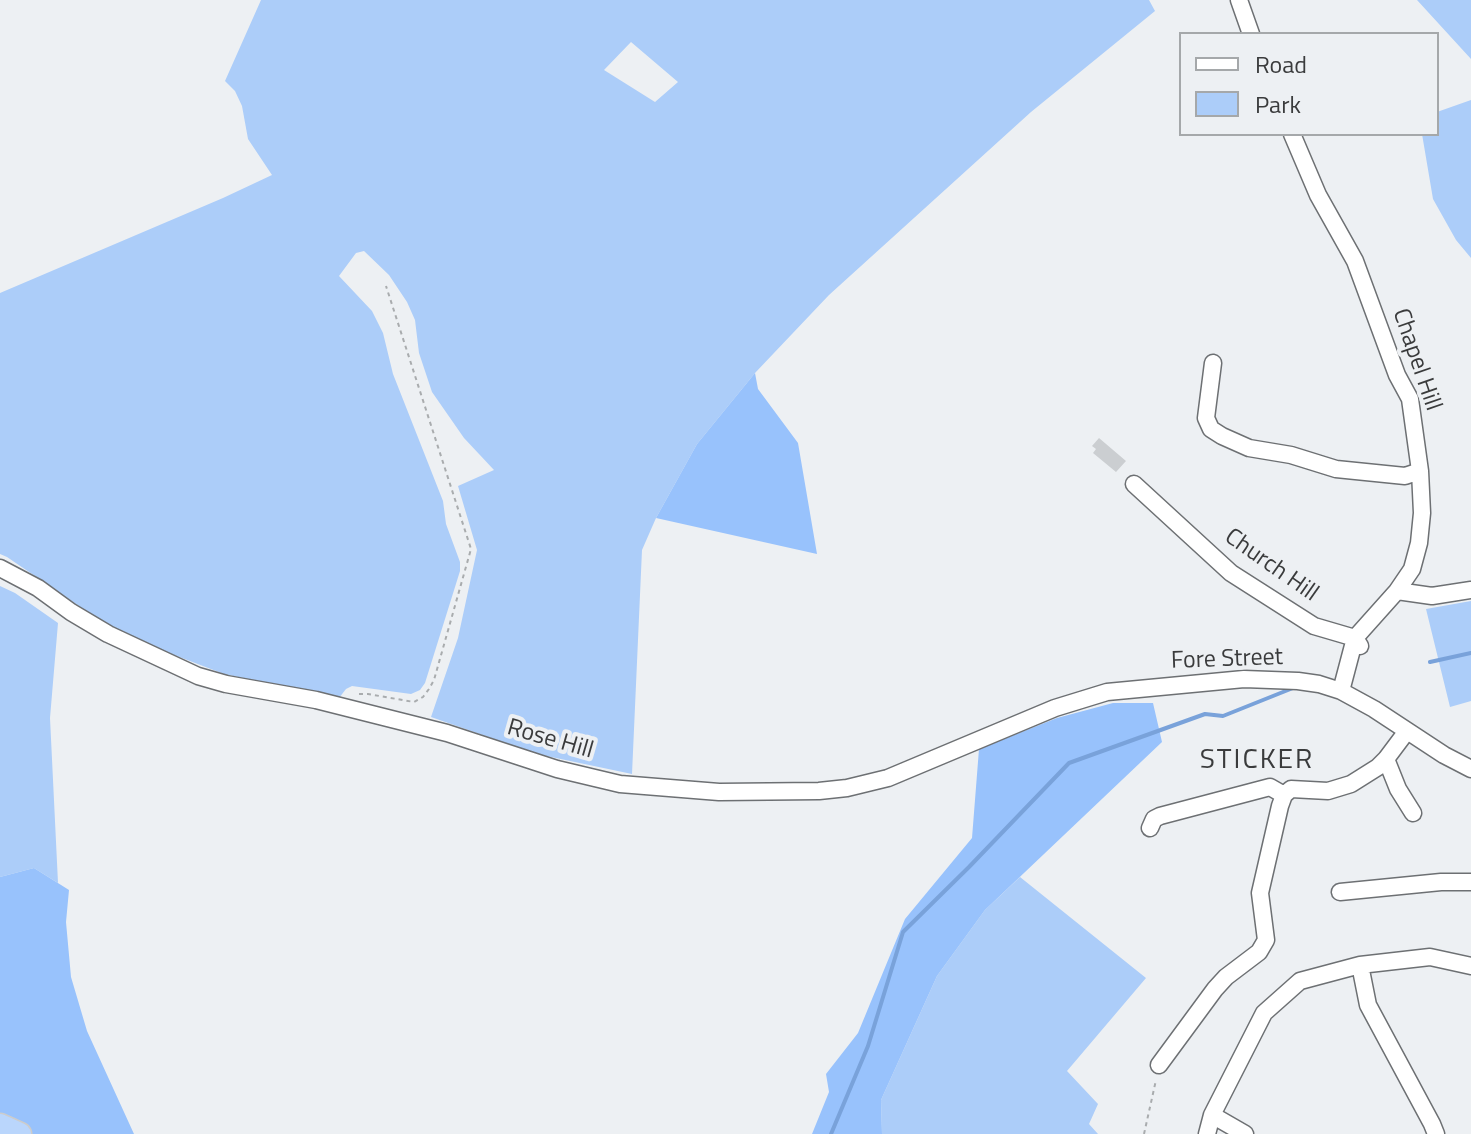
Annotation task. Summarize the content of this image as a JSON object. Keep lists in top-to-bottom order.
{
  "streets": {
    "street": [
      "Chapel Hill",
      "Church Hill",
      "Fore Street",
      "Rose Hill"
    ]
  },
  "crossings": [
    ["Chapel Hill", "Church Hill"],
    ["Chapel Hill", "Fore Street"],
    ["Fore Street", "Rose Hill"]
  ],
  "districts": ["STICKER"],
  "legend": ["Road", "Park"]
}
